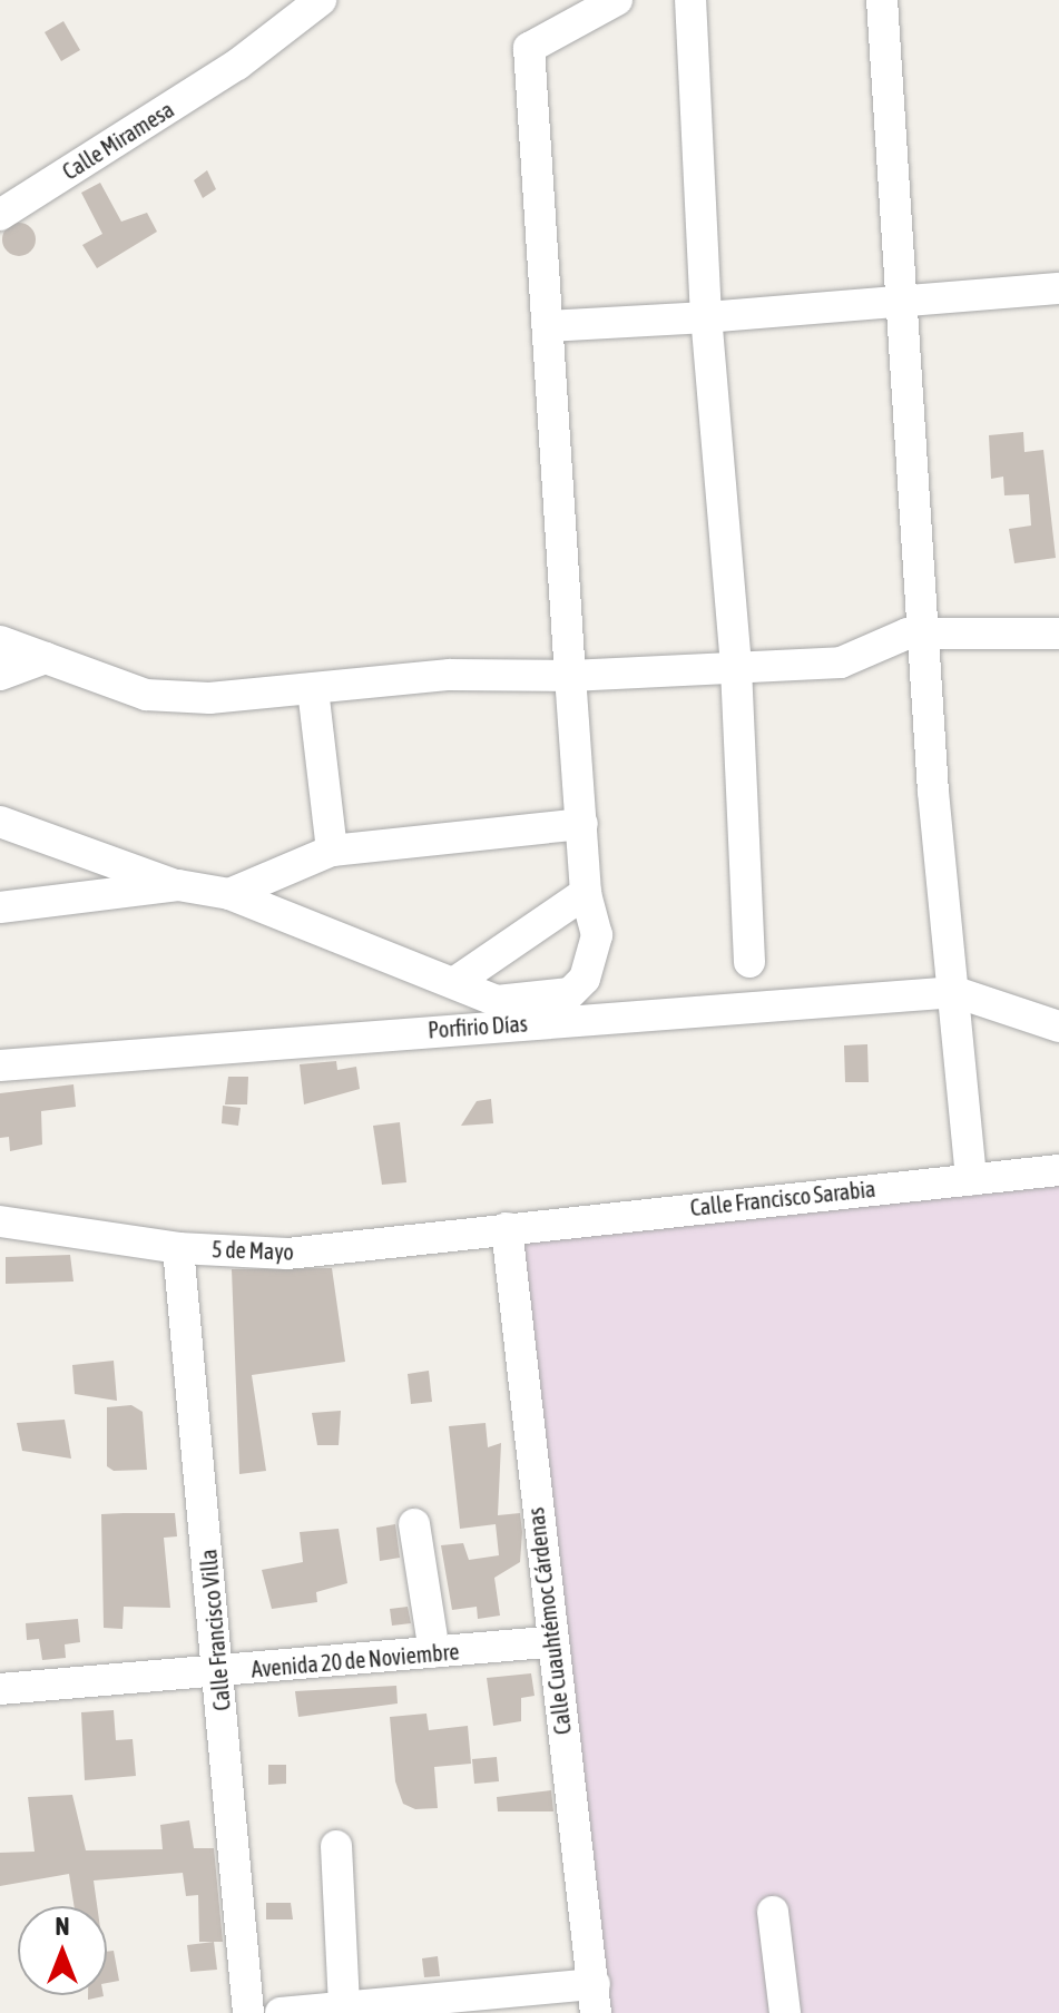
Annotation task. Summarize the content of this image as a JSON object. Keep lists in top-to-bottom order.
{
  "streets": {
    "street": [
      "Calle Miramesa",
      "Porfirio Días",
      "Calle Francisco Sarabia",
      "5 de Mayo",
      "Calle Cuauhtémoc Cárdenas",
      "Calle Francisco Villa",
      "Avenida 20 de Noviembre"
    ]
  },
  "crossings": [
    ["Calle Francisco Sarabia", "5 de Mayo"],
    ["Calle Francisco Sarabia", "Calle Cuauhtémoc Cárdenas"],
    ["5 de Mayo", "Calle Cuauhtémoc Cárdenas"],
    ["5 de Mayo", "Calle Francisco Villa"],
    ["Calle Cuauhtémoc Cárdenas", "Avenida 20 de Noviembre"],
    ["Calle Francisco Villa", "Avenida 20 de Noviembre"]
  ],
  "north": "top"
}
